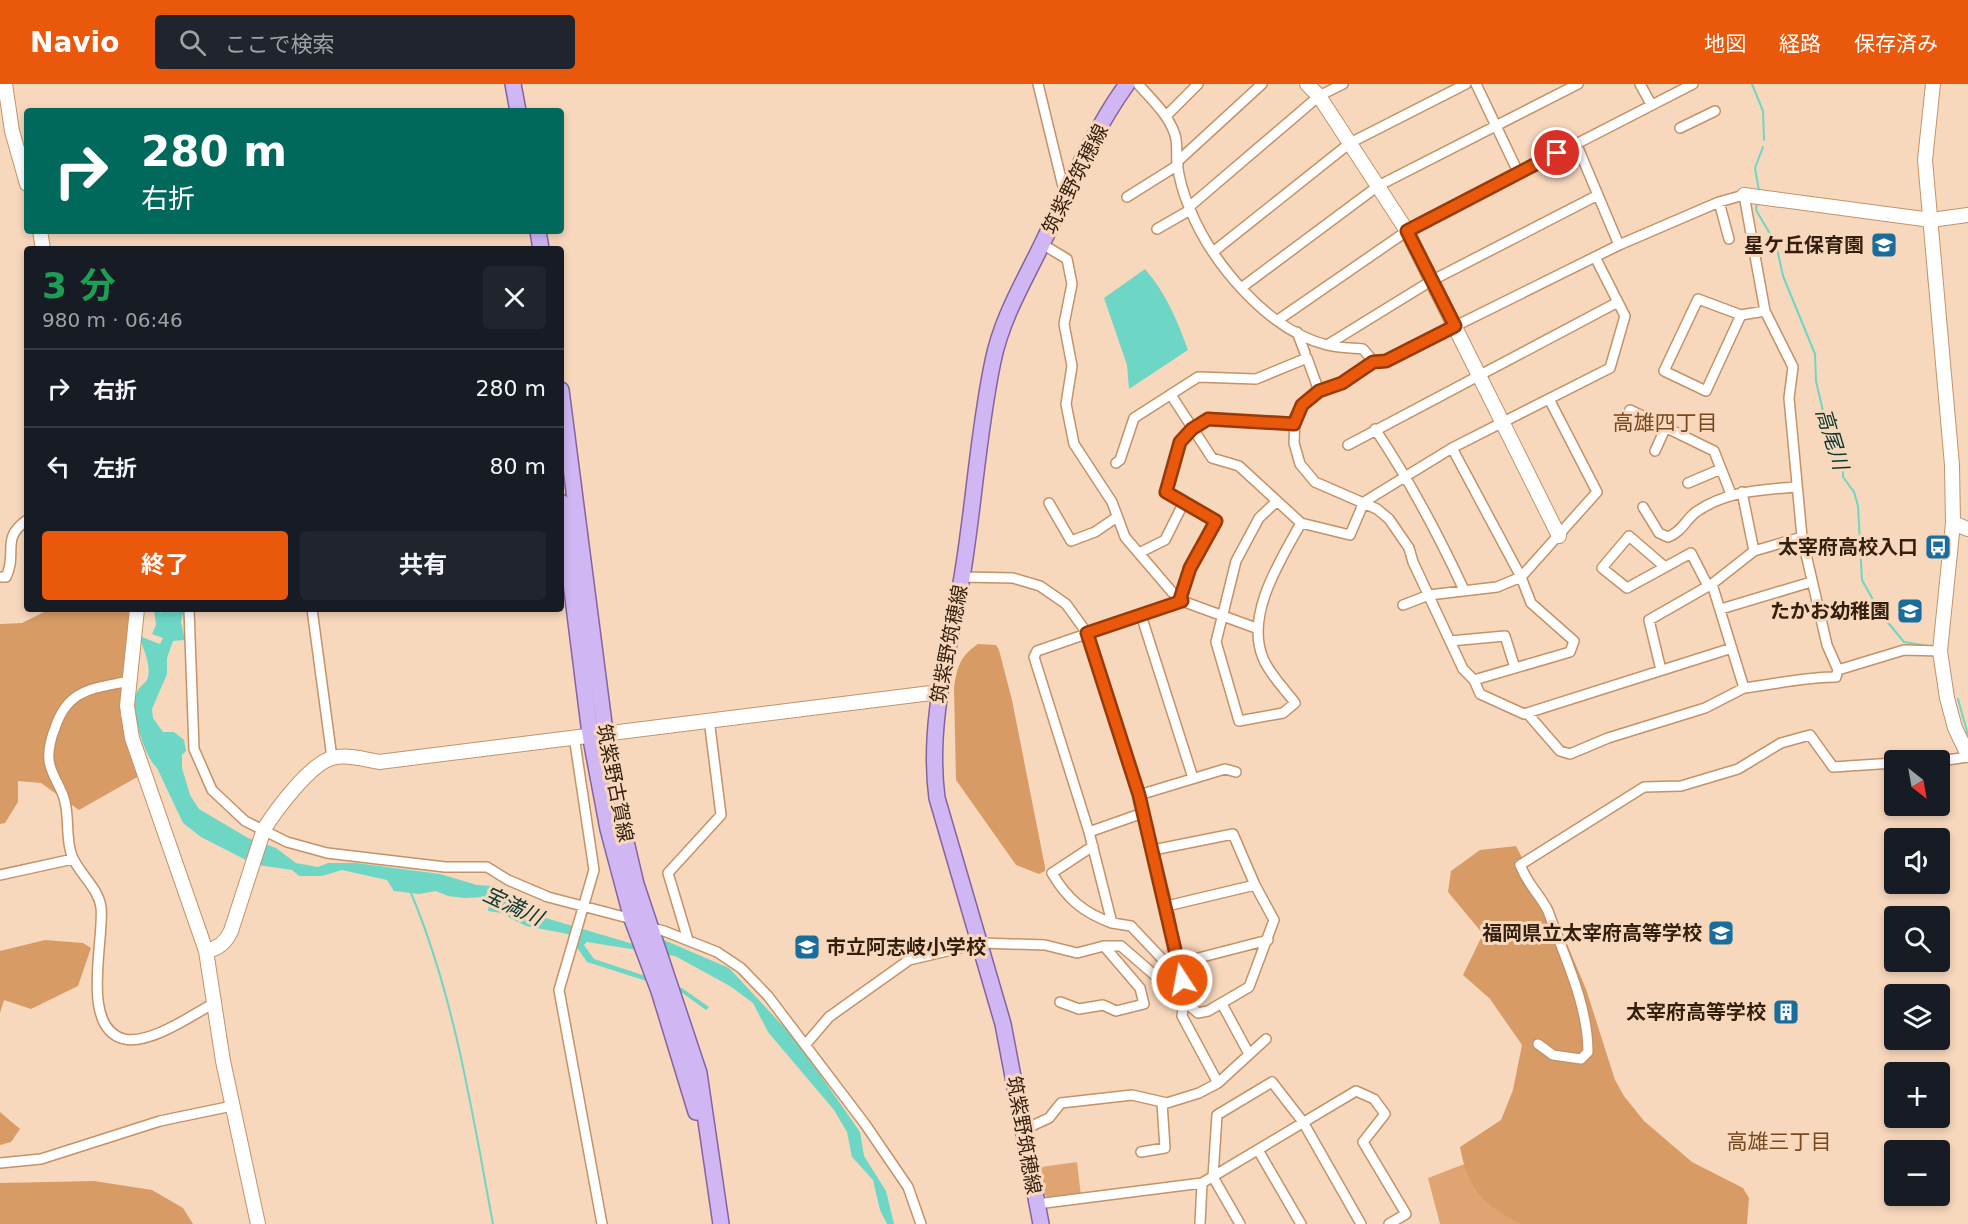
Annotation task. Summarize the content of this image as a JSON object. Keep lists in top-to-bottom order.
{
  "streets": {
    "main road": ["筑紫野筑穂線", "筑紫野古賀線"]
  },
  "districts": ["高雄四丁目", "高雄三丁目"],
  "water": ["高尾川", "宝満川"],
  "places": {
    "school or university": [
      "星ケ丘保育園",
      "たかお幼稚園",
      "福岡県立太宰府高等学校",
      "市立阿志岐小学校"
    ],
    "bus stop": ["太宰府高校入口"],
    "building": ["太宰府高等学校"]
  },
  "north": "bottom right",
  "page": {
    "header": "Navio",
    "search": "ここで検索",
    "nav": ["地図", "経路", "保存済み"],
    "turn": ["280 m", "右折"],
    "heading": ["3 分", "980 m · 06:46"],
    "list": [
      {
        "name": "右折",
        "value": "280 m"
      },
      {
        "name": "左折",
        "value": "80 m"
      }
    ],
    "buttons": ["終了", "共有"],
    "map_buttons": ["+", "−"]
  }
}
